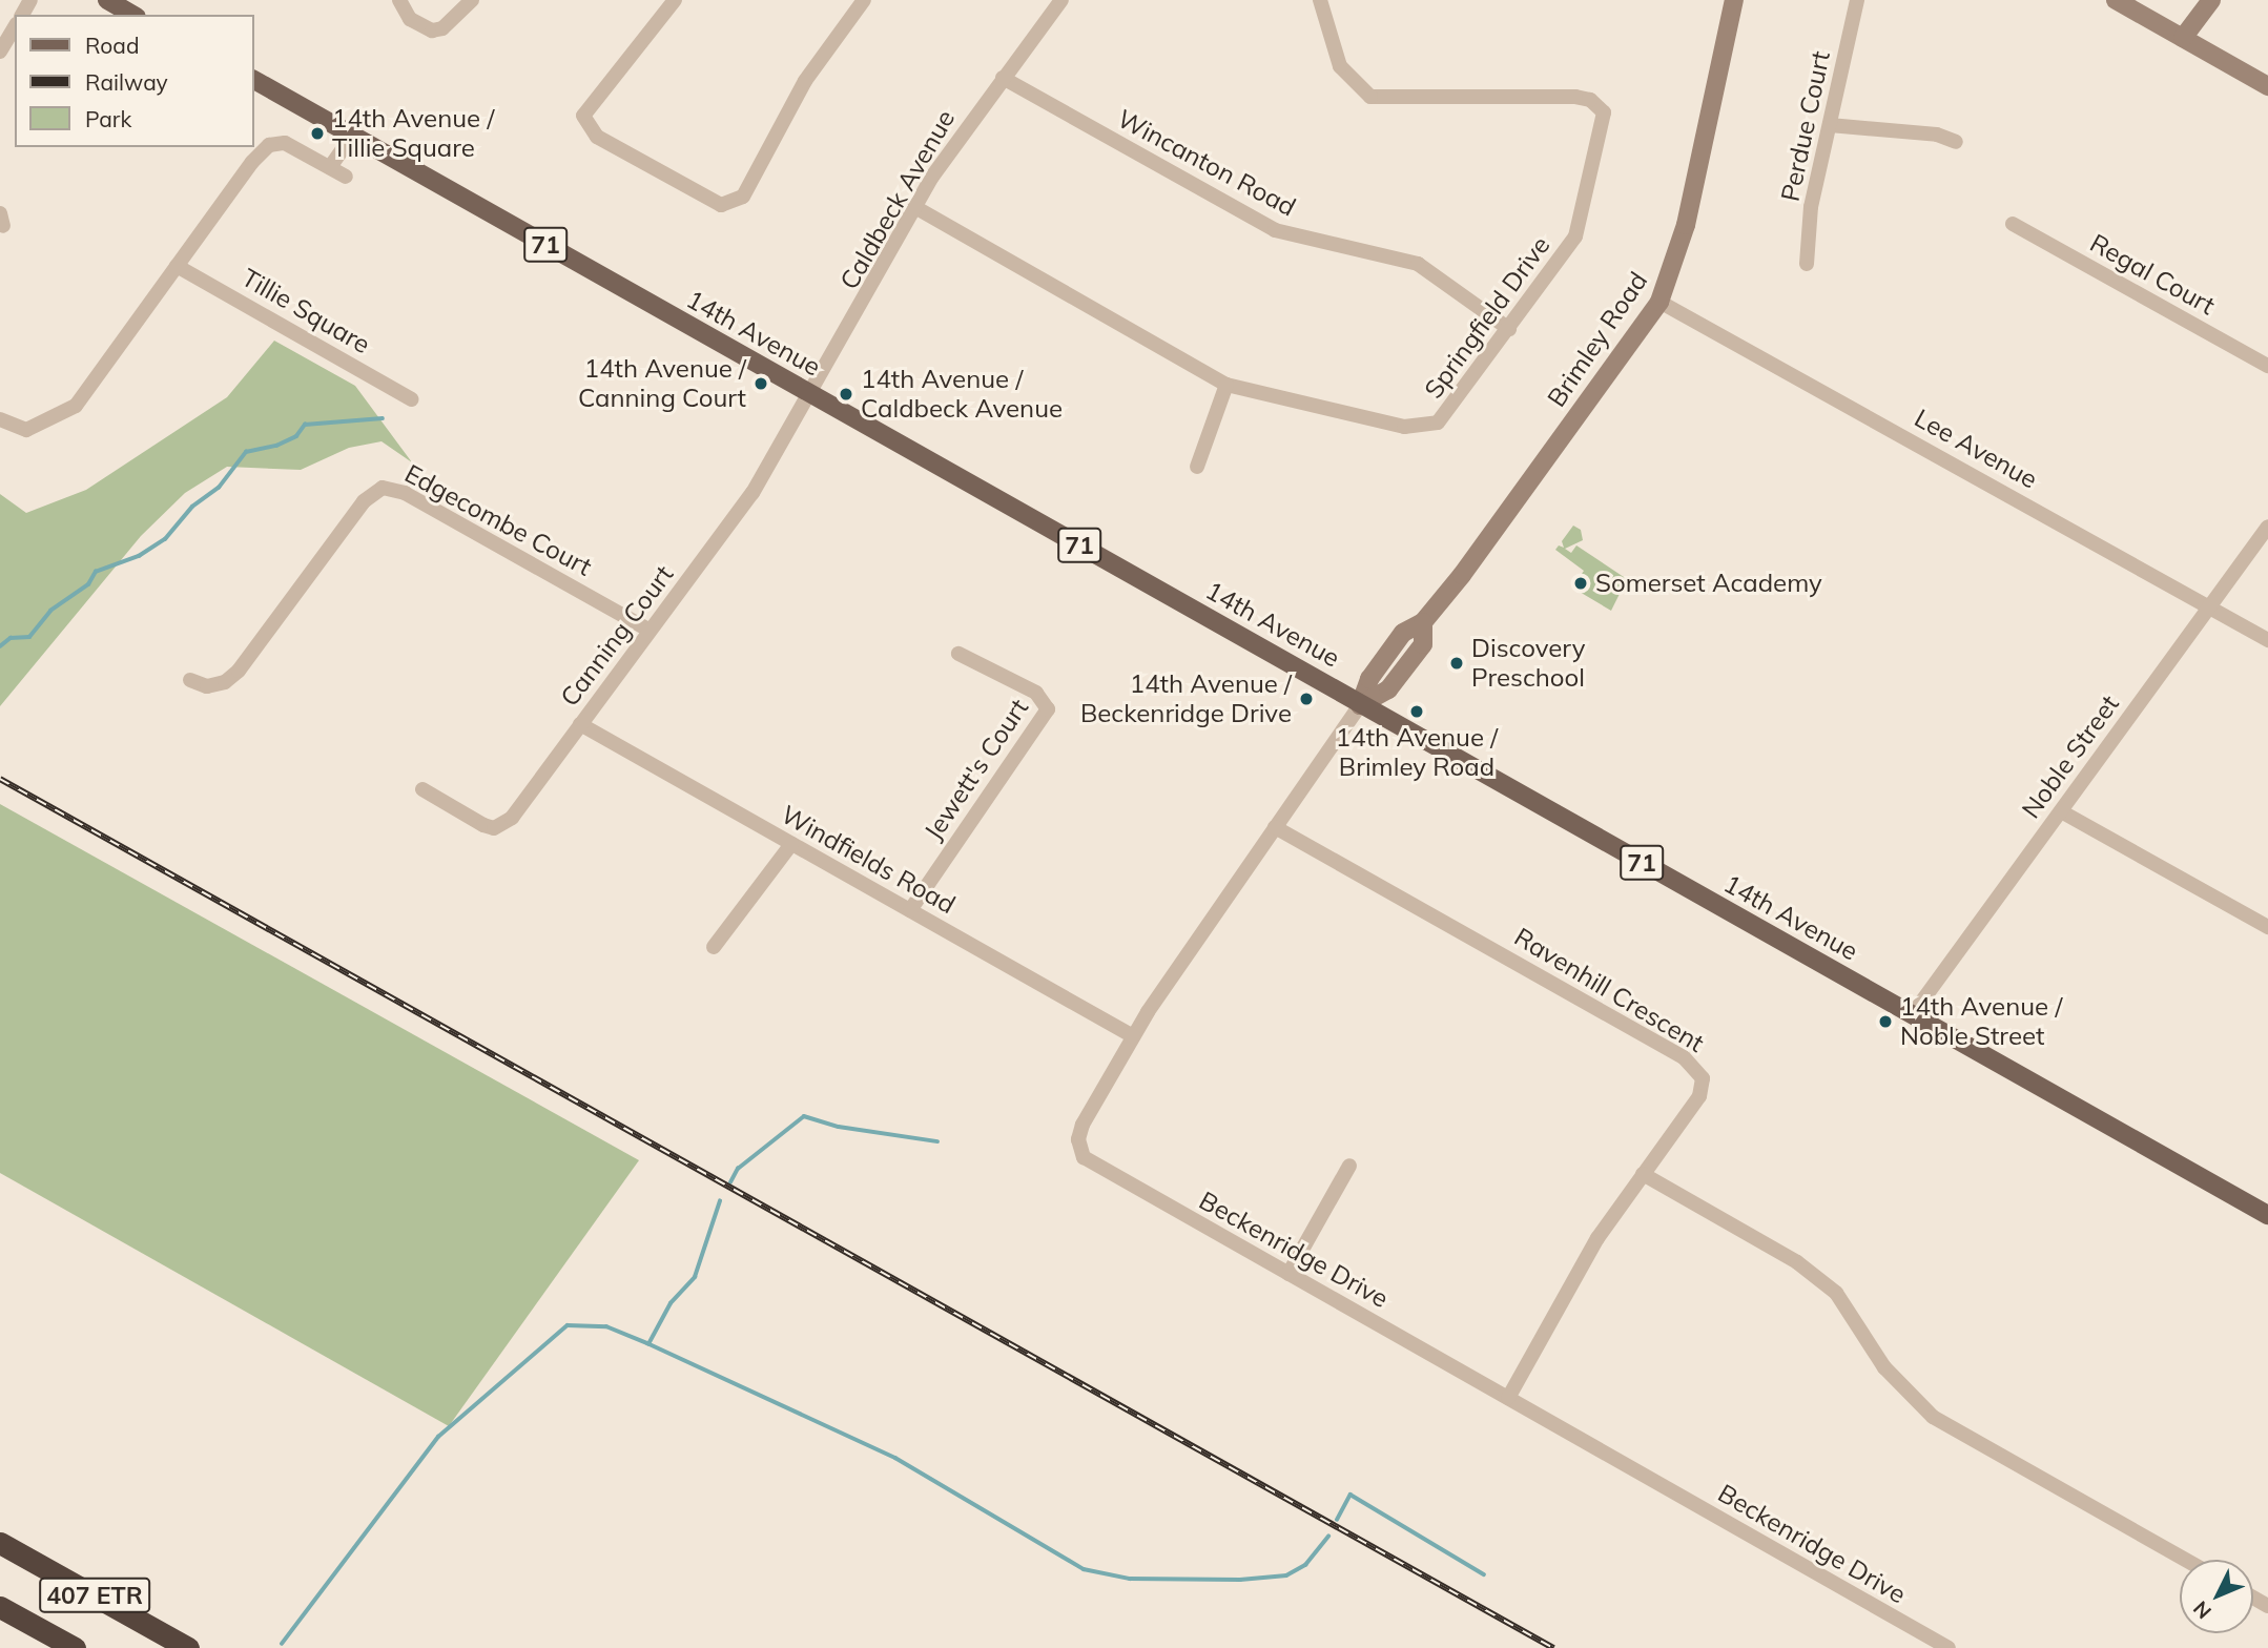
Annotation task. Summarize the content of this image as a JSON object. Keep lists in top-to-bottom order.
{
  "streets": {
    "highway": ["407 ETR"],
    "main road": ["71", "14th Avenue", "Brimley Road"],
    "street": [
      "Perdue Court",
      "Wincanton Road",
      "Caldbeck Avenue",
      "Regal Court",
      "Tillie Square",
      "Springfield Drive",
      "Lee Avenue",
      "Edgecombe Court",
      "Canning Court",
      "Noble Street",
      "Jewett's Court",
      "Windfields Road",
      "Ravenhill Crescent",
      "Beckenridge Drive"
    ]
  },
  "crossings": [
    ["Wincanton Road", "Caldbeck Avenue"],
    ["Wincanton Road", "Springfield Drive"],
    ["Caldbeck Avenue", "Springfield Drive"],
    ["Caldbeck Avenue", "14th Avenue"],
    ["Caldbeck Avenue", "Canning Court"],
    ["14th Avenue", "Brimley Road"],
    ["14th Avenue", "Canning Court"],
    ["14th Avenue", "Noble Street"],
    ["14th Avenue", "Beckenridge Drive"],
    ["Brimley Road", "Lee Avenue"],
    ["Brimley Road", "Beckenridge Drive"],
    ["Lee Avenue", "Noble Street"],
    ["Edgecombe Court", "Canning Court"],
    ["Canning Court", "Windfields Road"],
    ["Jewett's Court", "Windfields Road"],
    ["Windfields Road", "Beckenridge Drive"],
    ["Ravenhill Crescent", "Beckenridge Drive"]
  ],
  "places": [
    "14th Avenue / Tillie Square",
    "14th Avenue / Canning Court",
    "14th Avenue / Caldbeck Avenue",
    "Somerset Academy",
    "Discovery Preschool",
    "14th Avenue / Beckenridge Drive",
    "14th Avenue / Brimley Road",
    "14th Avenue / Noble Street"
  ],
  "legend": ["Road", "Railway", "Park"],
  "north": "bottom left"
}
